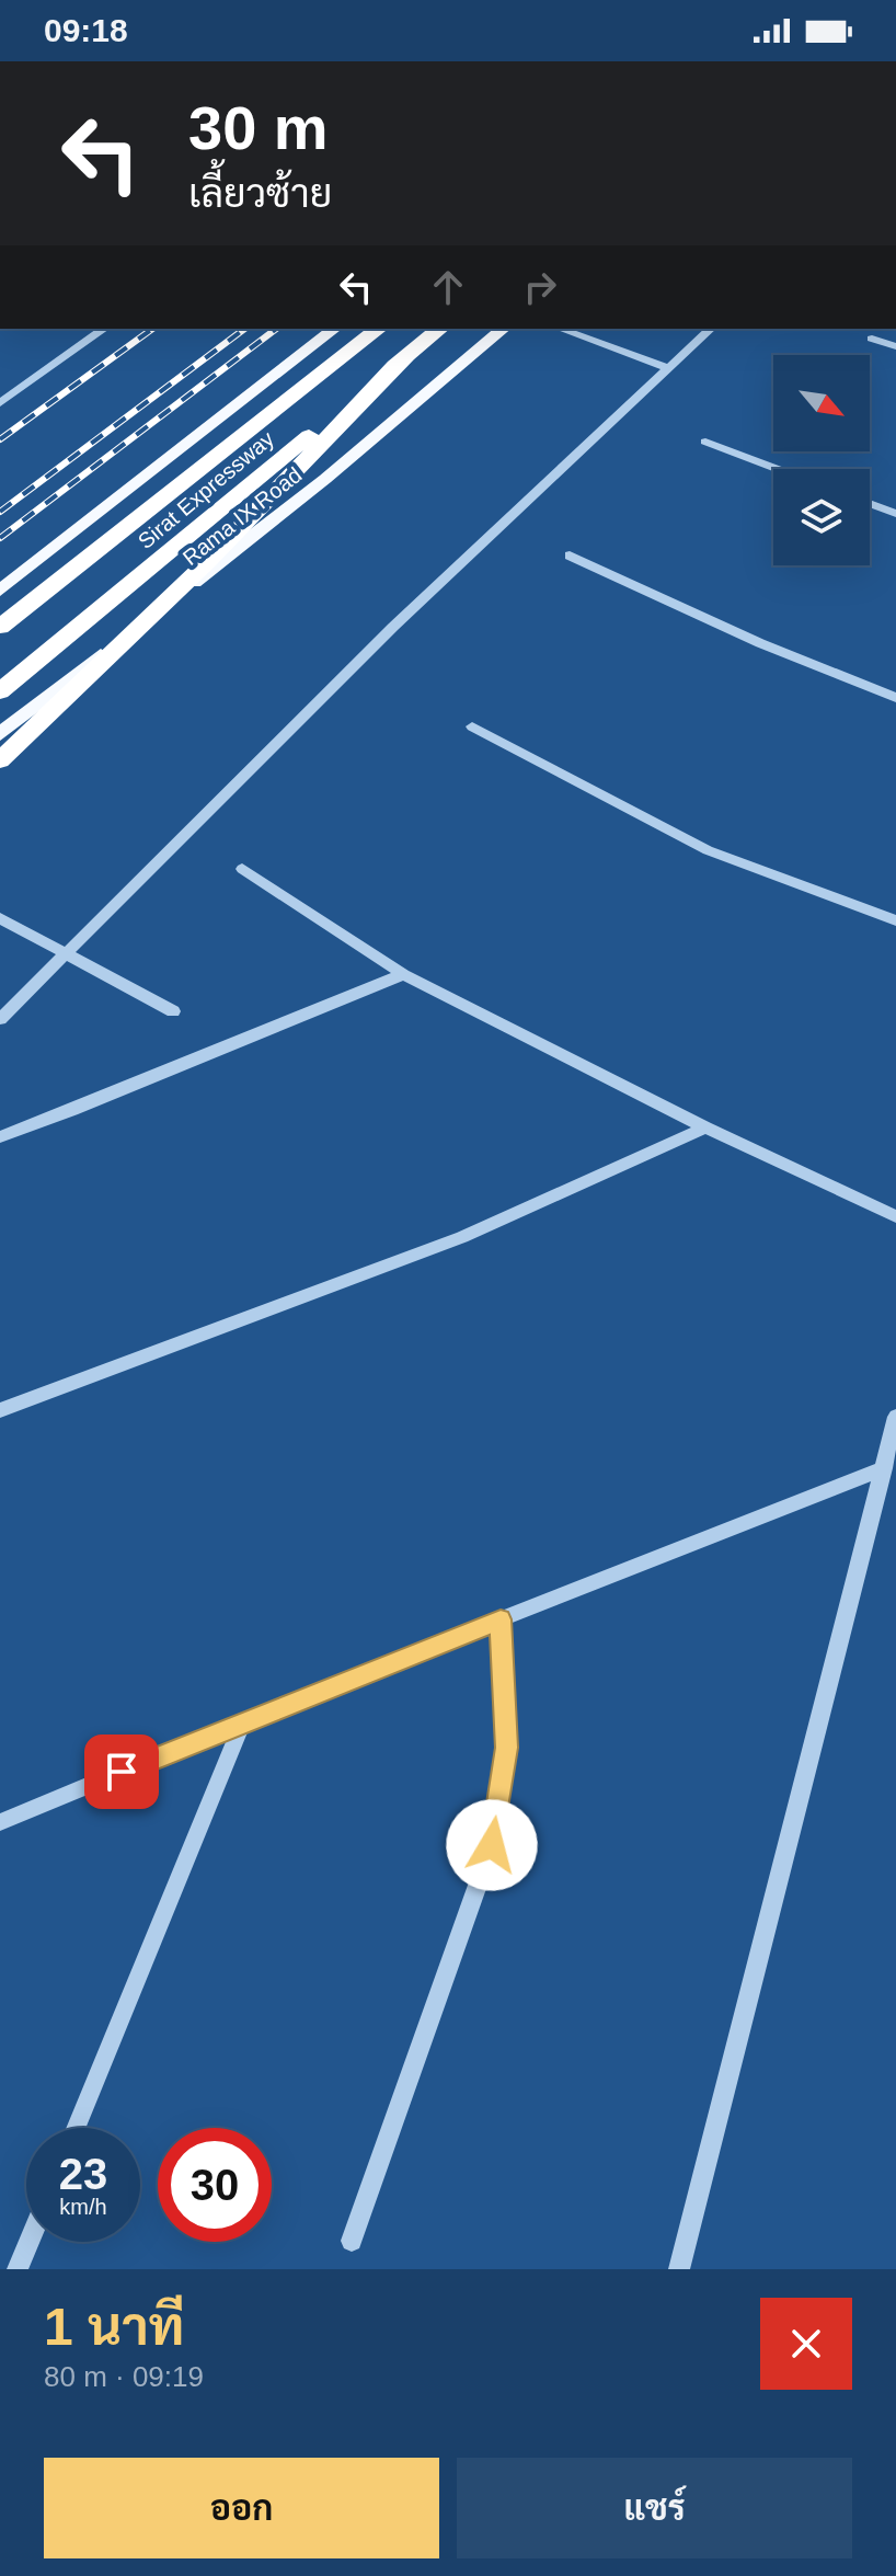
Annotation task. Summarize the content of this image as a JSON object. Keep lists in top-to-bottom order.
{
  "streets": {
    "highway": ["Sirat Expressway"],
    "main road": ["Rama IX Road"]
  },
  "north": "bottom right",
  "page": {
    "status": "09:18",
    "turn": ["30 m", "เลี้ยวซ้าย"],
    "speed": "23 km/h",
    "limit": "30",
    "heading": ["1 นาที", "80 m · 09:19"],
    "buttons": ["ออก", "แชร์"]
  }
}
